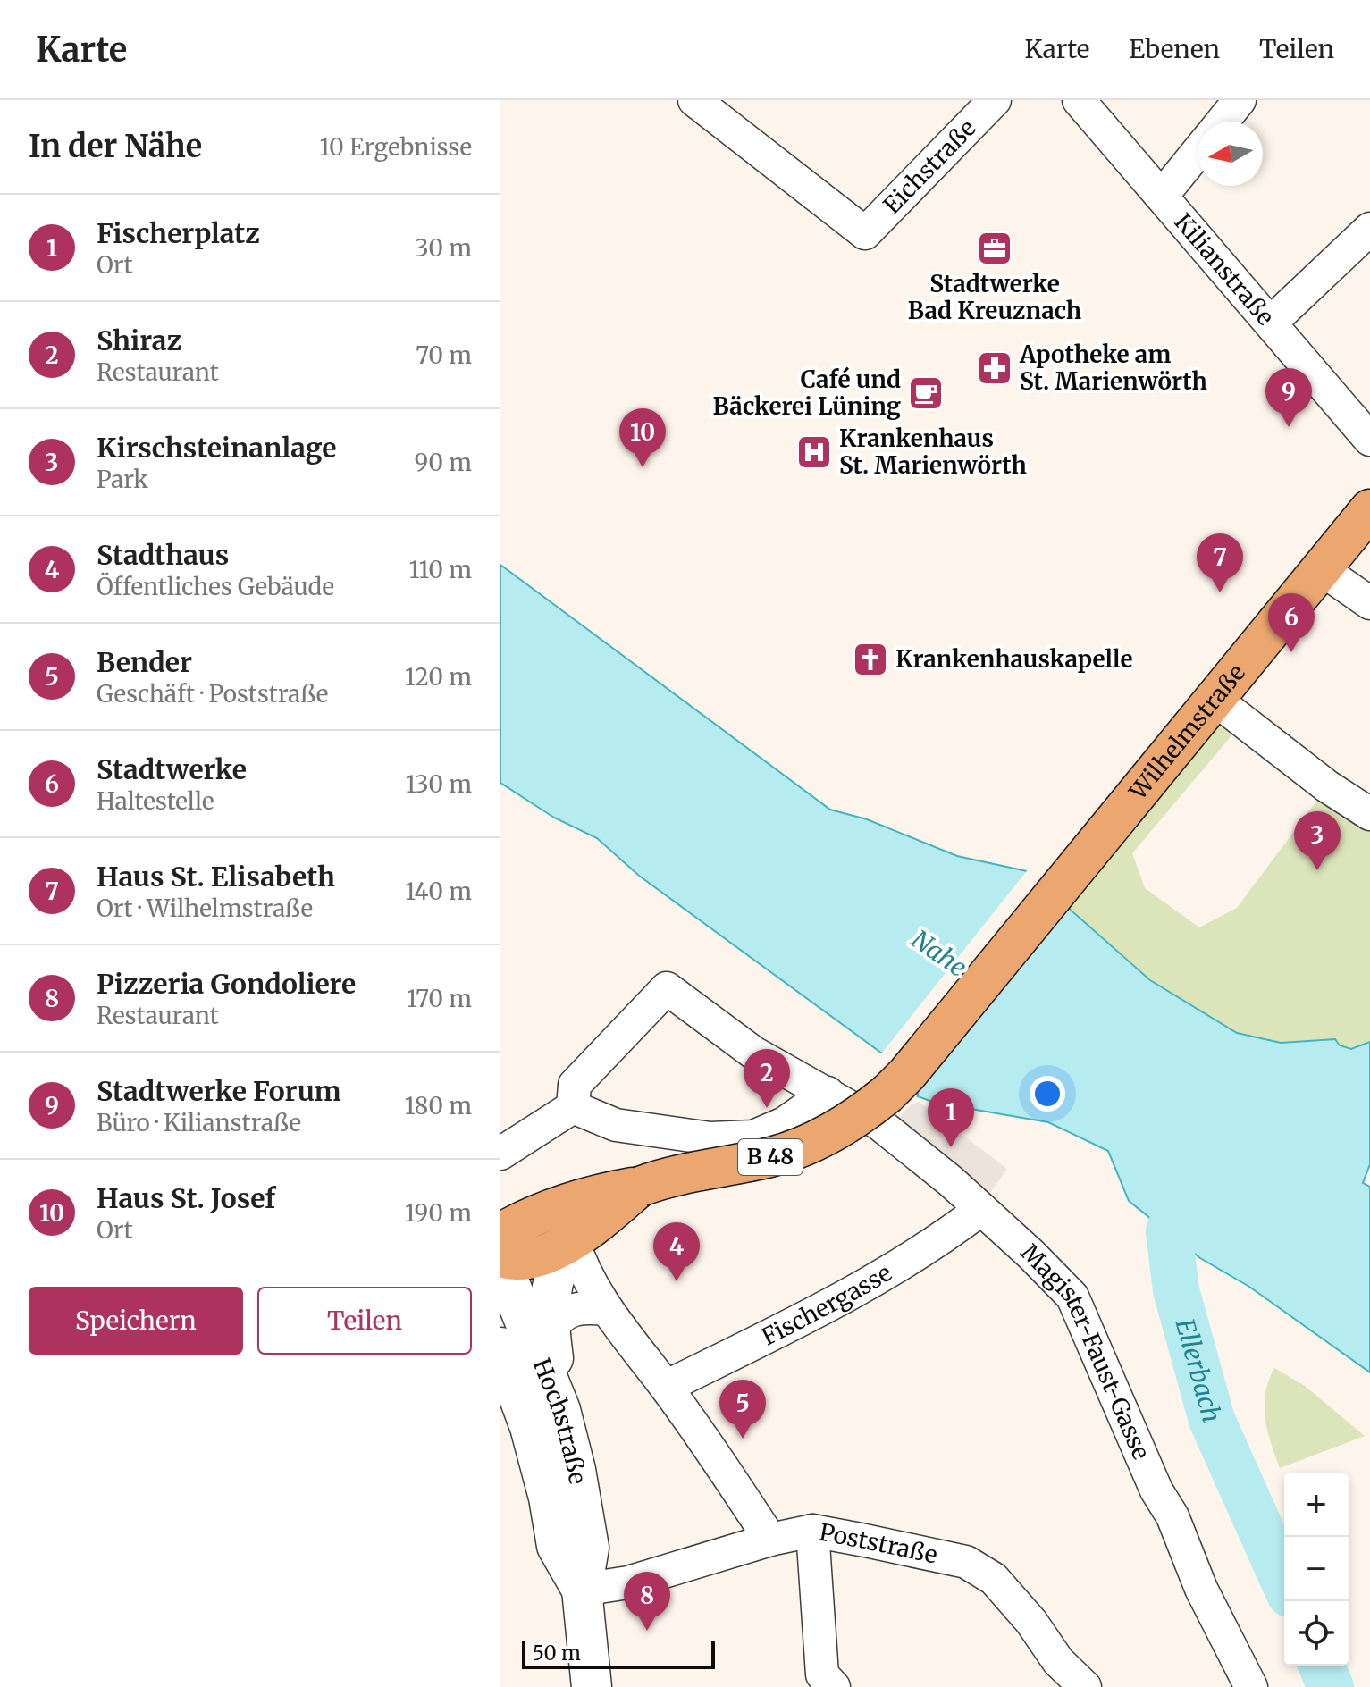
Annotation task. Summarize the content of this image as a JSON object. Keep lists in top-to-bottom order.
{
  "streets": {
    "main road": ["Wilhelmstraße", "B 48"],
    "street": [
      "Eichstraße",
      "Kilianstraße",
      "Fischergasse",
      "Magister-Faust-Gasse",
      "Hochstraße",
      "Poststraße"
    ]
  },
  "crossings": [
    ["Wilhelmstraße", "B 48"],
    ["Fischergasse", "Magister-Faust-Gasse"],
    ["Hochstraße", "Poststraße"]
  ],
  "water": ["Nahe", "Ellerbach"],
  "places": {
    "office": ["Stadtwerke Bad Kreuznach"],
    "pharmacy": ["Apotheke am St. Marienwörth"],
    "cafe": ["Café und Bäckerei Lüning"],
    "hospital": ["Krankenhaus St. Marienwörth"],
    "church": ["Krankenhauskapelle"]
  },
  "scale_bar": "50 m",
  "north": "left",
  "page": {
    "header": "Karte",
    "nav": ["Karte", "Ebenen", "Teilen"],
    "heading": ["In der Nähe", "10 Ergebnisse"],
    "list": [
      {
        "mark": "1",
        "name": "Fischerplatz",
        "note": "Ort",
        "value": "30 m"
      },
      {
        "mark": "2",
        "name": "Shiraz",
        "note": "Restaurant",
        "value": "70 m"
      },
      {
        "mark": "3",
        "name": "Kirschsteinanlage",
        "note": "Park",
        "value": "90 m"
      },
      {
        "mark": "4",
        "name": "Stadthaus",
        "note": "Öffentliches Gebäude",
        "value": "110 m"
      },
      {
        "mark": "5",
        "name": "Bender",
        "note": "Geschäft · Poststraße",
        "value": "120 m"
      },
      {
        "mark": "6",
        "name": "Stadtwerke",
        "note": "Haltestelle",
        "value": "130 m"
      },
      {
        "mark": "7",
        "name": "Haus St. Elisabeth",
        "note": "Ort · Wilhelmstraße",
        "value": "140 m"
      },
      {
        "mark": "8",
        "name": "Pizzeria Gondoliere",
        "note": "Restaurant",
        "value": "170 m"
      },
      {
        "mark": "9",
        "name": "Stadtwerke Forum",
        "note": "Büro · Kilianstraße",
        "value": "180 m"
      },
      {
        "mark": "10",
        "name": "Haus St. Josef",
        "note": "Ort",
        "value": "190 m"
      }
    ],
    "pins": [
      "9",
      "10",
      "7",
      "6",
      "3",
      "2",
      "1",
      "4",
      "5",
      "8"
    ],
    "buttons": ["Speichern", "Teilen"],
    "map_buttons": ["+", "−"],
    "scale": "50 m"
  }
}
